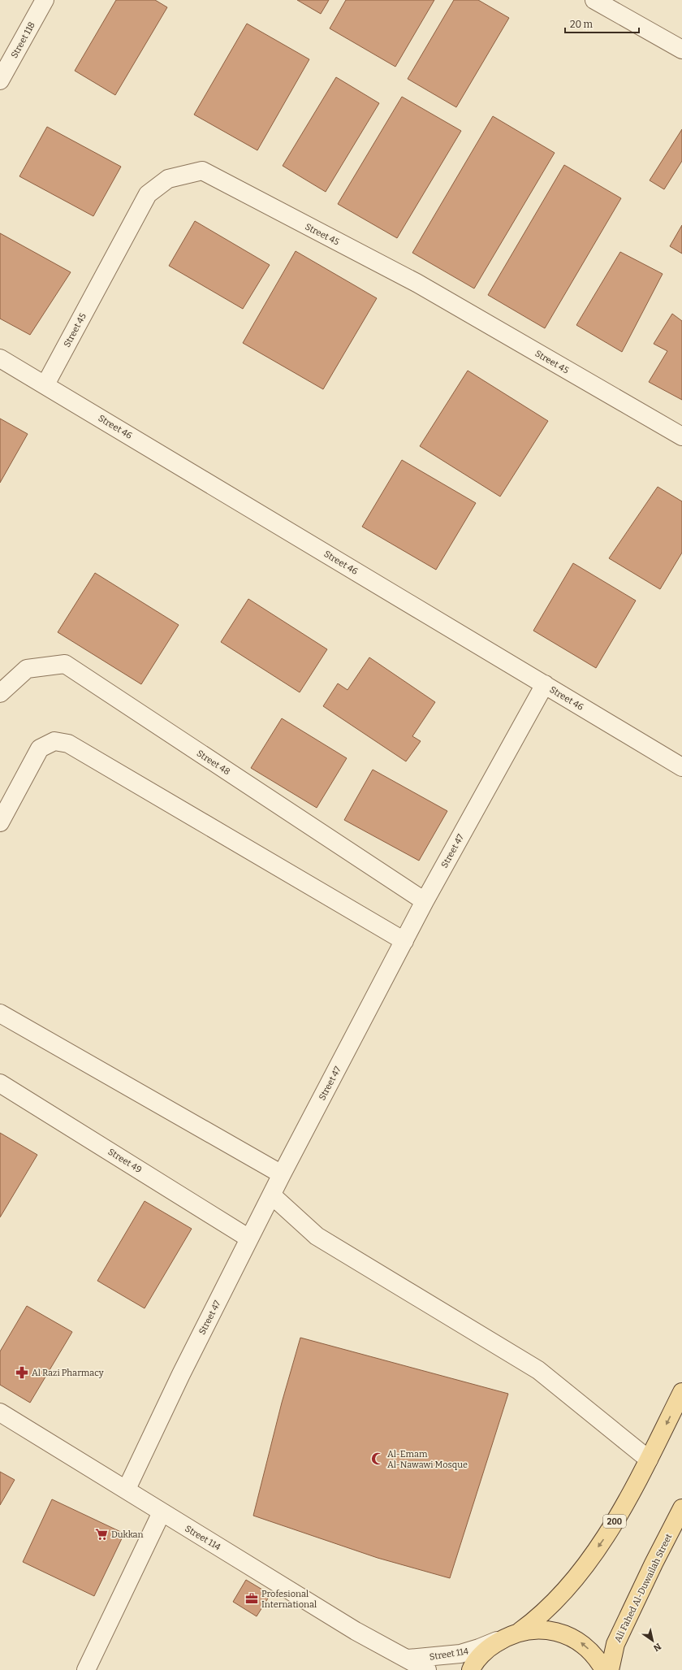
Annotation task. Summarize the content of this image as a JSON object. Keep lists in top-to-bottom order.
{
  "streets": {
    "main road": ["200", "Ali Fahed Al-Duwailah Street"],
    "street": [
      "Street 118",
      "Street 45",
      "Street 46",
      "Street 48",
      "Street 47",
      "Street 49",
      "Street 114"
    ]
  },
  "crossings": [
    ["Street 45", "Street 46"],
    ["Street 46", "Street 47"],
    ["Street 48", "Street 47"],
    ["Street 47", "Street 49"],
    ["Street 47", "Street 114"],
    ["200", "Street 114"]
  ],
  "places": {
    "pharmacy": ["Al Razi Pharmacy"],
    "mosque": ["Al-Emam Al-Nawawi Mosque"],
    "supermarket": ["Dukkan"],
    "office": ["Profesional International"]
  },
  "scale_bar": "20 m",
  "north": "bottom right"
}
